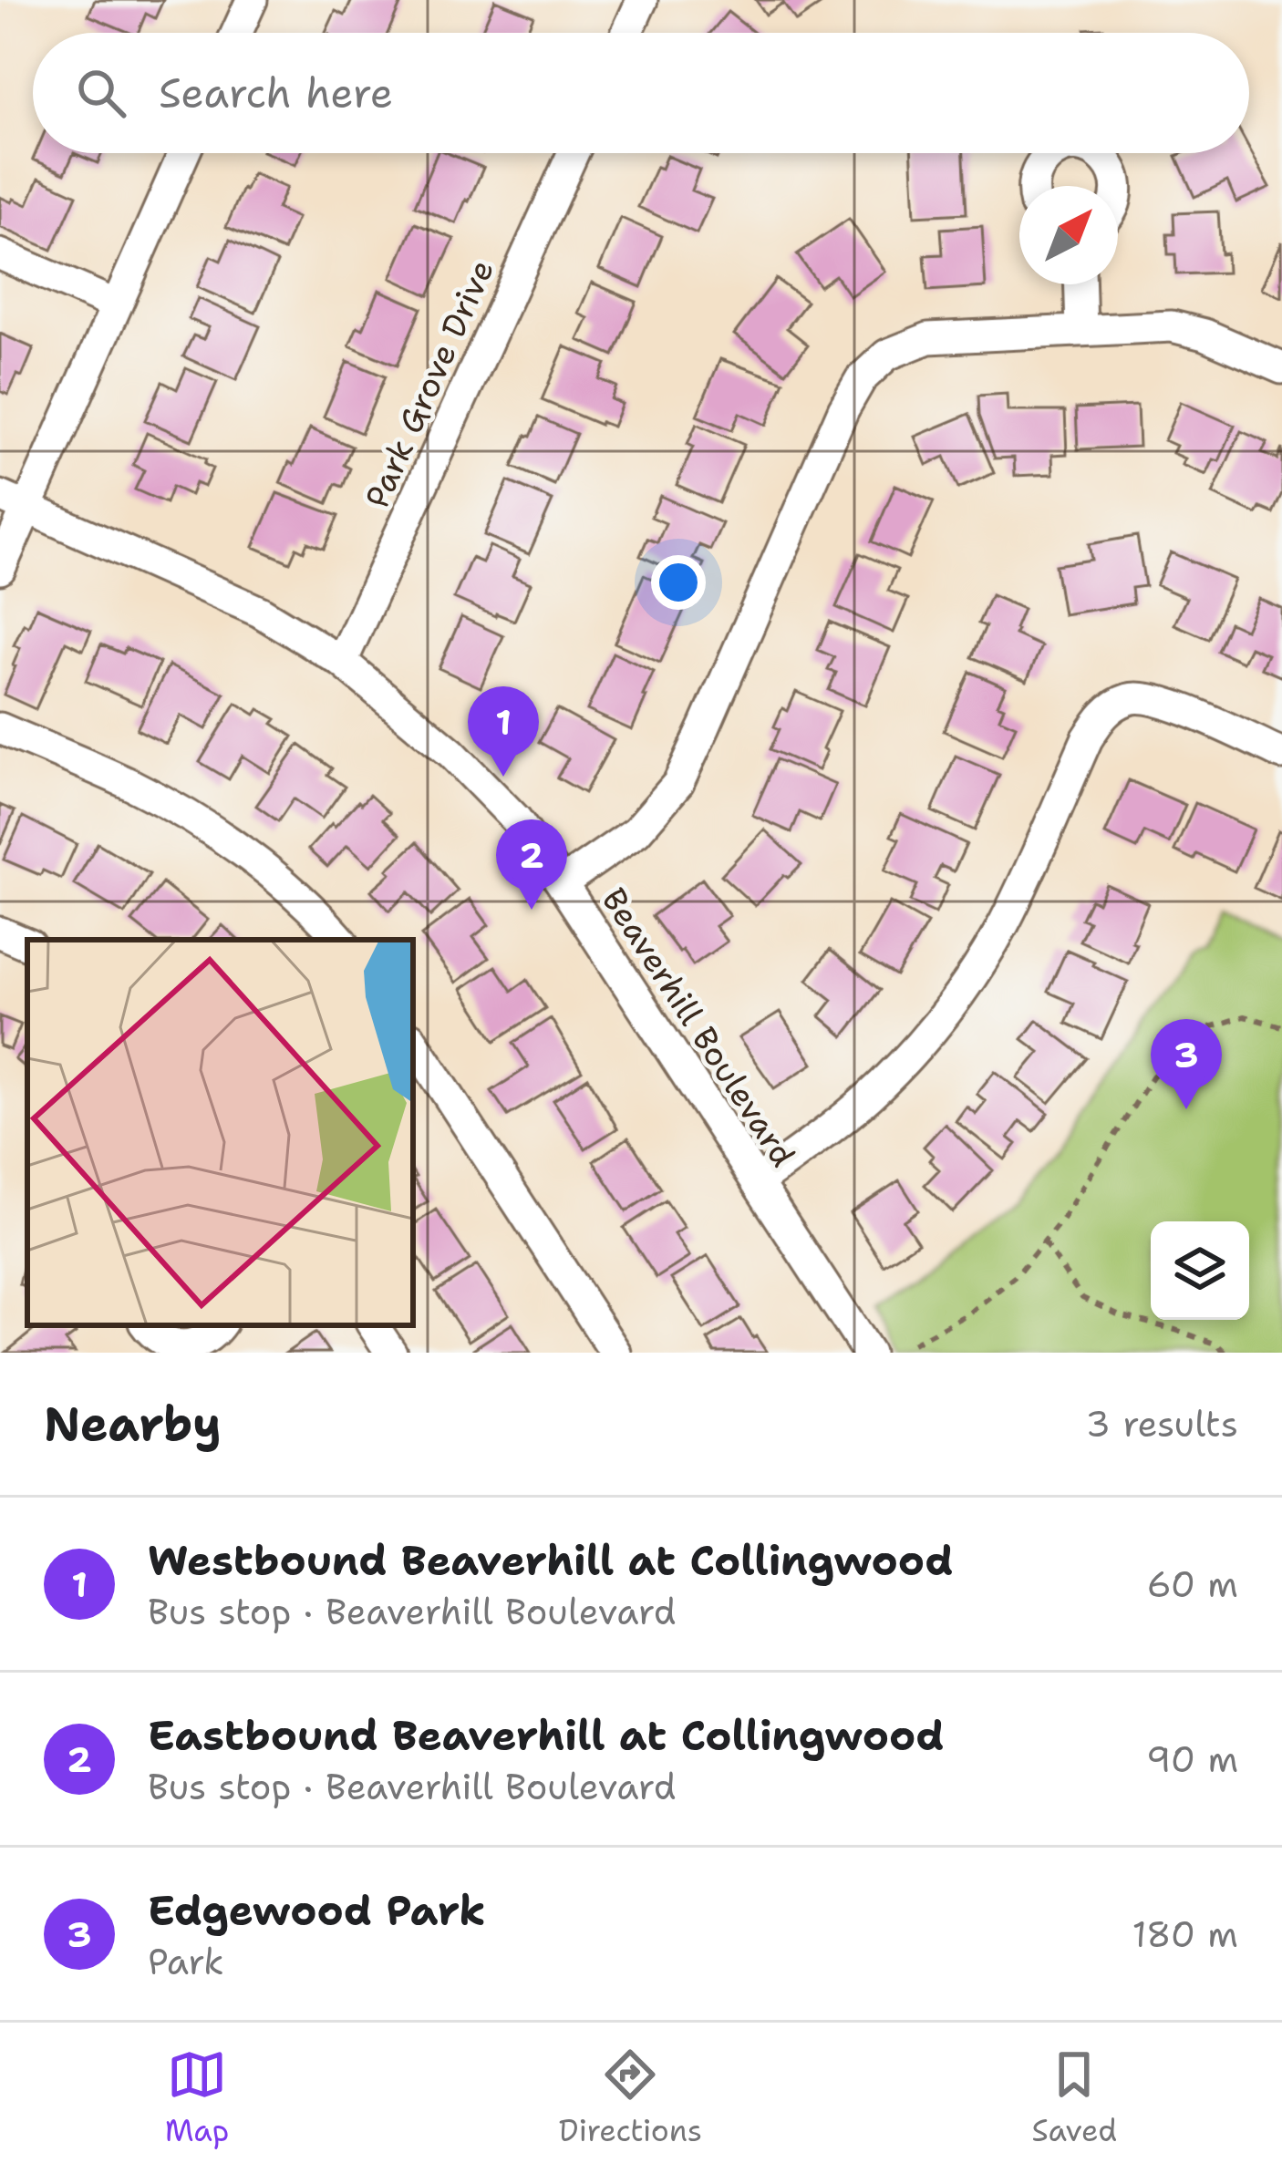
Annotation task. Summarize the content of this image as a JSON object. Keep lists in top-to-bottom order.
{
  "streets": {
    "street": ["Park Grove Drive", "Beaverhill Boulevard"]
  },
  "crossings": [
    ["Park Grove Drive", "Beaverhill Boulevard"]
  ],
  "north": "top right",
  "page": {
    "search": "Search here",
    "pins": ["1", "2", "3"],
    "heading": ["Nearby", "3 results"],
    "list": [
      {
        "mark": "1",
        "name": "Westbound Beaverhill at Collingwood",
        "note": "Bus stop · Beaverhill Boulevard",
        "value": "60 m"
      },
      {
        "mark": "2",
        "name": "Eastbound Beaverhill at Collingwood",
        "note": "Bus stop · Beaverhill Boulevard",
        "value": "90 m"
      },
      {
        "mark": "3",
        "name": "Edgewood Park",
        "note": "Park",
        "value": "180 m"
      }
    ],
    "nav": ["Map", "Directions", "Saved"]
  }
}
